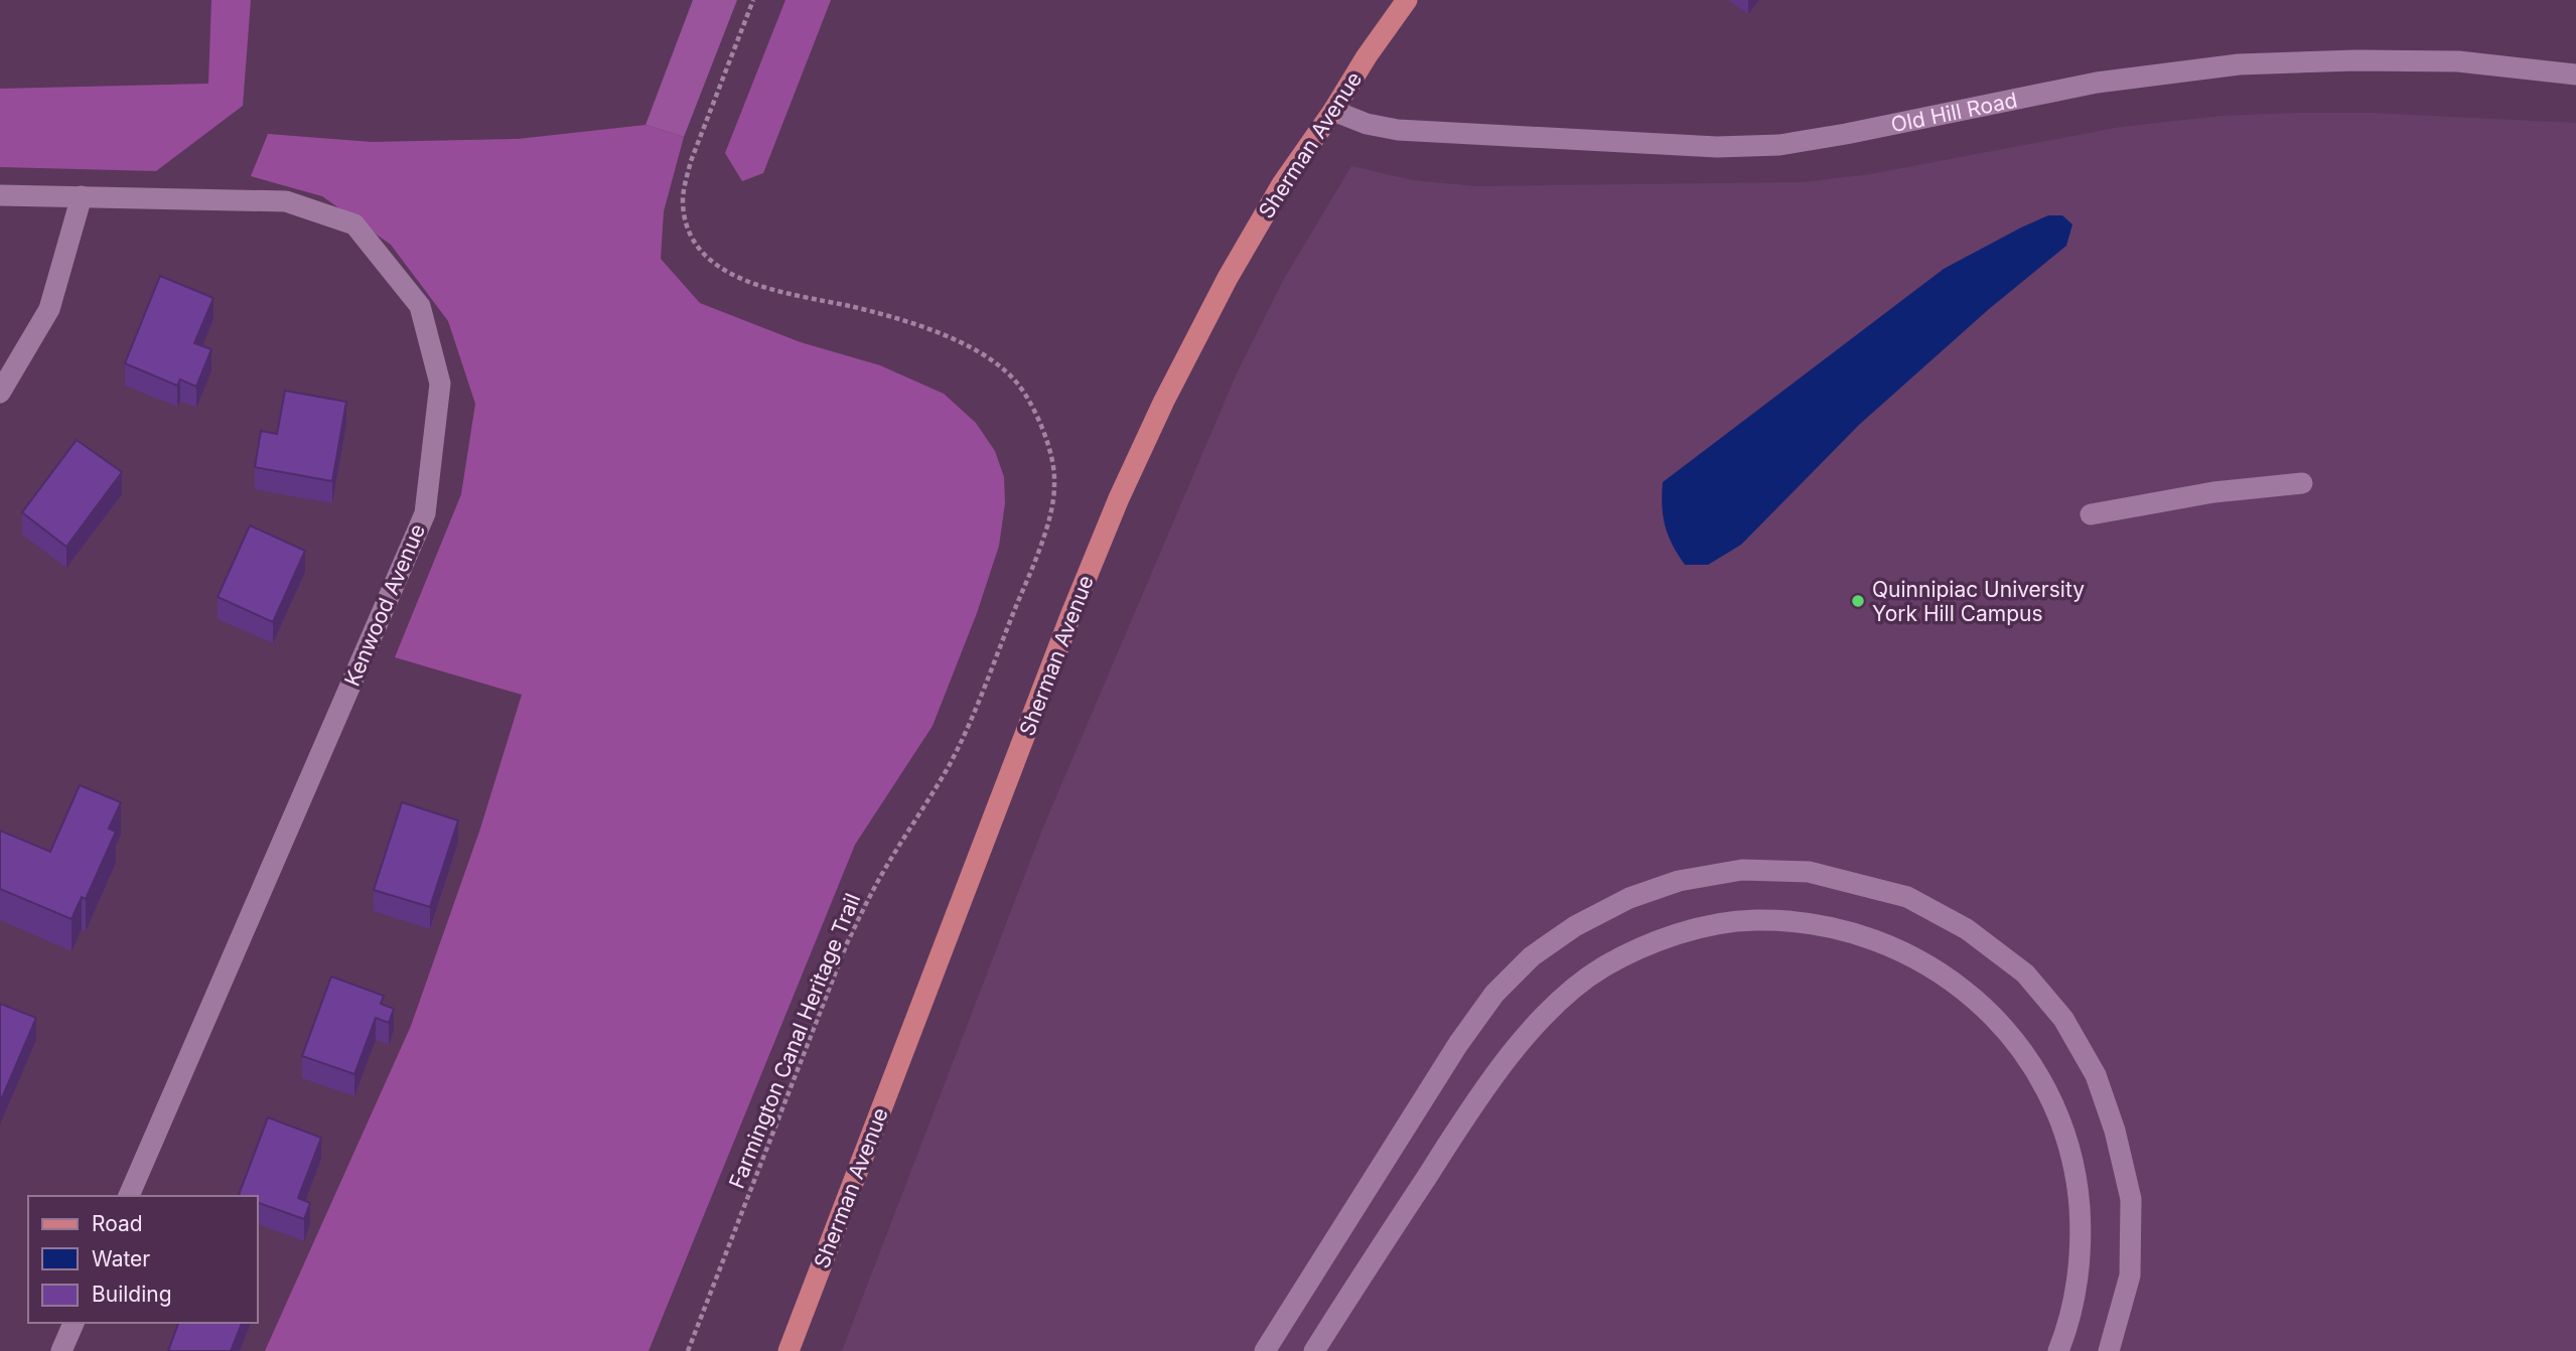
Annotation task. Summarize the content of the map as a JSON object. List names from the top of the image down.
{
  "streets": {
    "main road": ["Sherman Avenue"],
    "street": ["Old Hill Road", "Kenwood Avenue"],
    "path": ["Farmington Canal Heritage Trail"]
  },
  "crossings": [
    ["Old Hill Road", "Sherman Avenue"]
  ],
  "places": ["Quinnipiac University York Hill Campus"],
  "legend": ["Road", "Water", "Building"]
}
